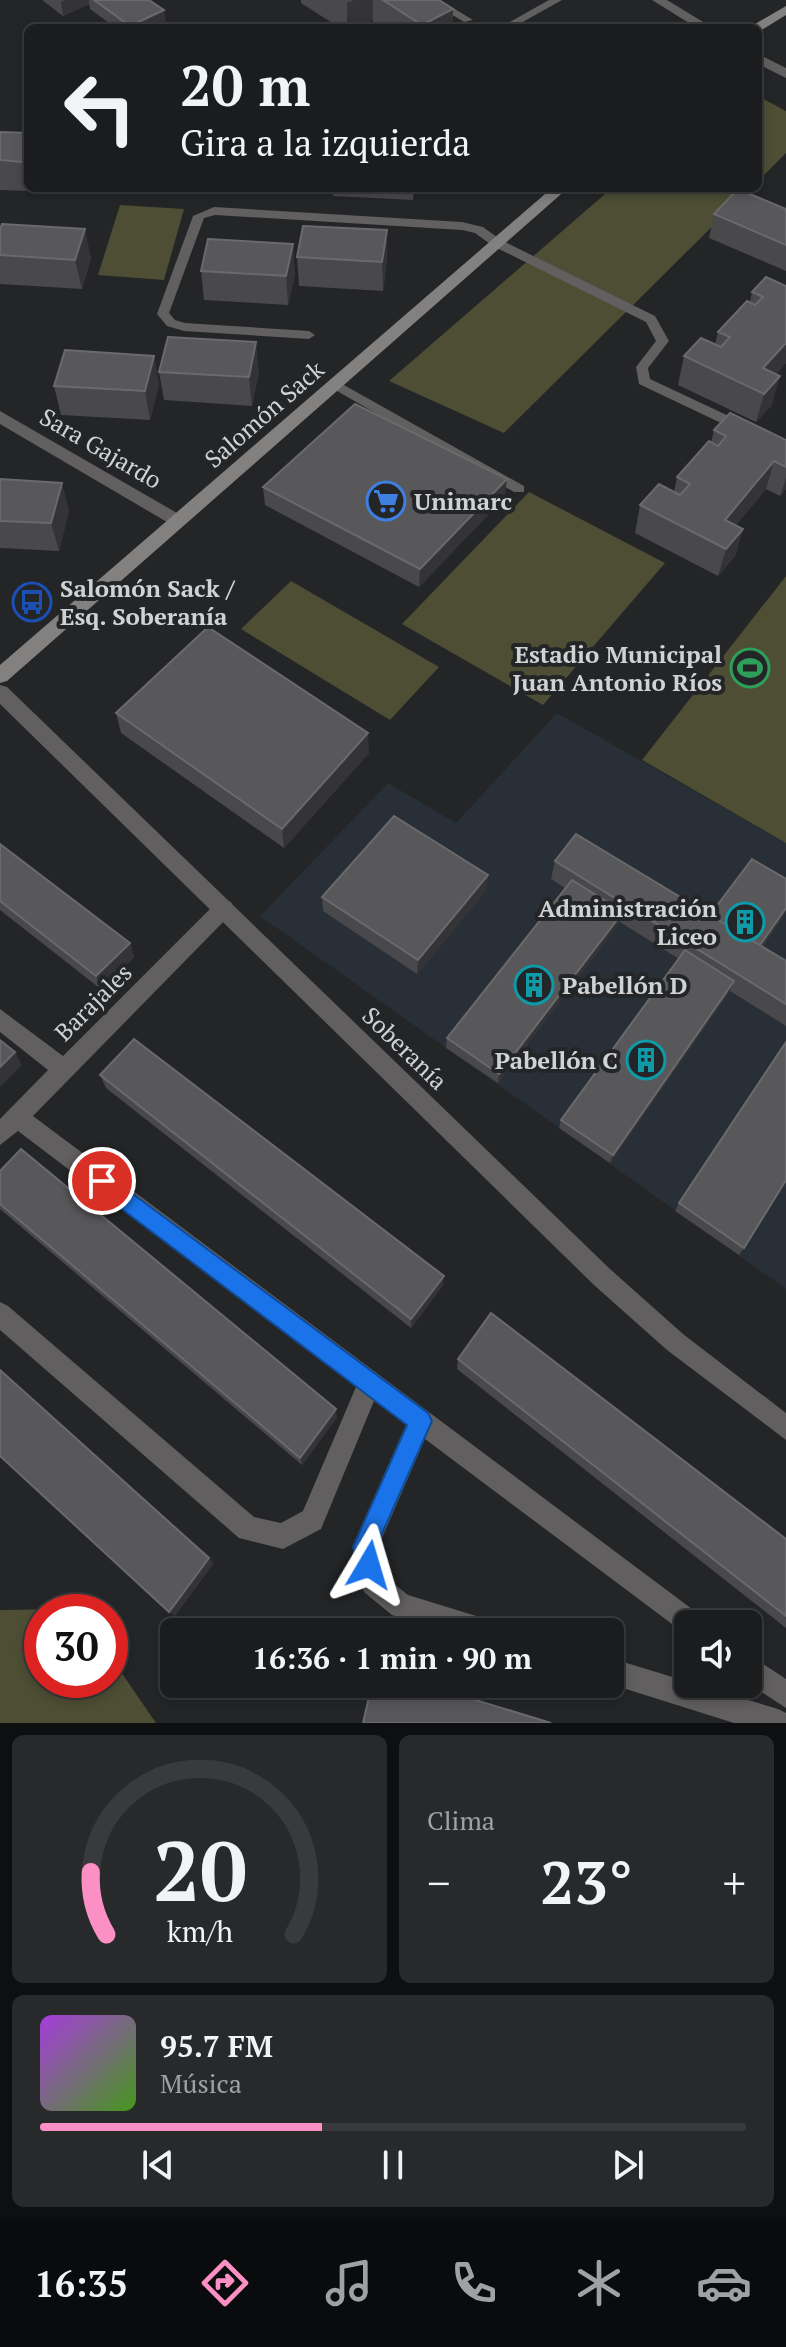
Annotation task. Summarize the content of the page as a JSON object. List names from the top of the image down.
{
  "streets": {
    "main road": ["Salomón Sack"],
    "street": ["Sara Gajardo", "Barajales", "Soberanía"]
  },
  "crossings": [
    ["Salomón Sack", "Sara Gajardo"],
    ["Barajales", "Soberanía"]
  ],
  "places": {
    "supermarket": ["Unimarc"],
    "bus stop": ["Salomón Sack / Esq. Soberanía"],
    "sports": ["Estadio Municipal Juan Antonio Ríos"],
    "building": ["Administración Liceo", "Pabellón D", "Pabellón C"]
  },
  "page": {
    "turn": ["20 m", "Gira a la izquierda"],
    "limit": "30",
    "trip": "16:36 · 1 min · 90 m",
    "tile": "Clima",
    "heat": ["−", "23°", "+"],
    "song": ["95.7 FM", "Música"],
    "tabs": "16:35",
    "gauge": ["20", "km/h"]
  }
}
